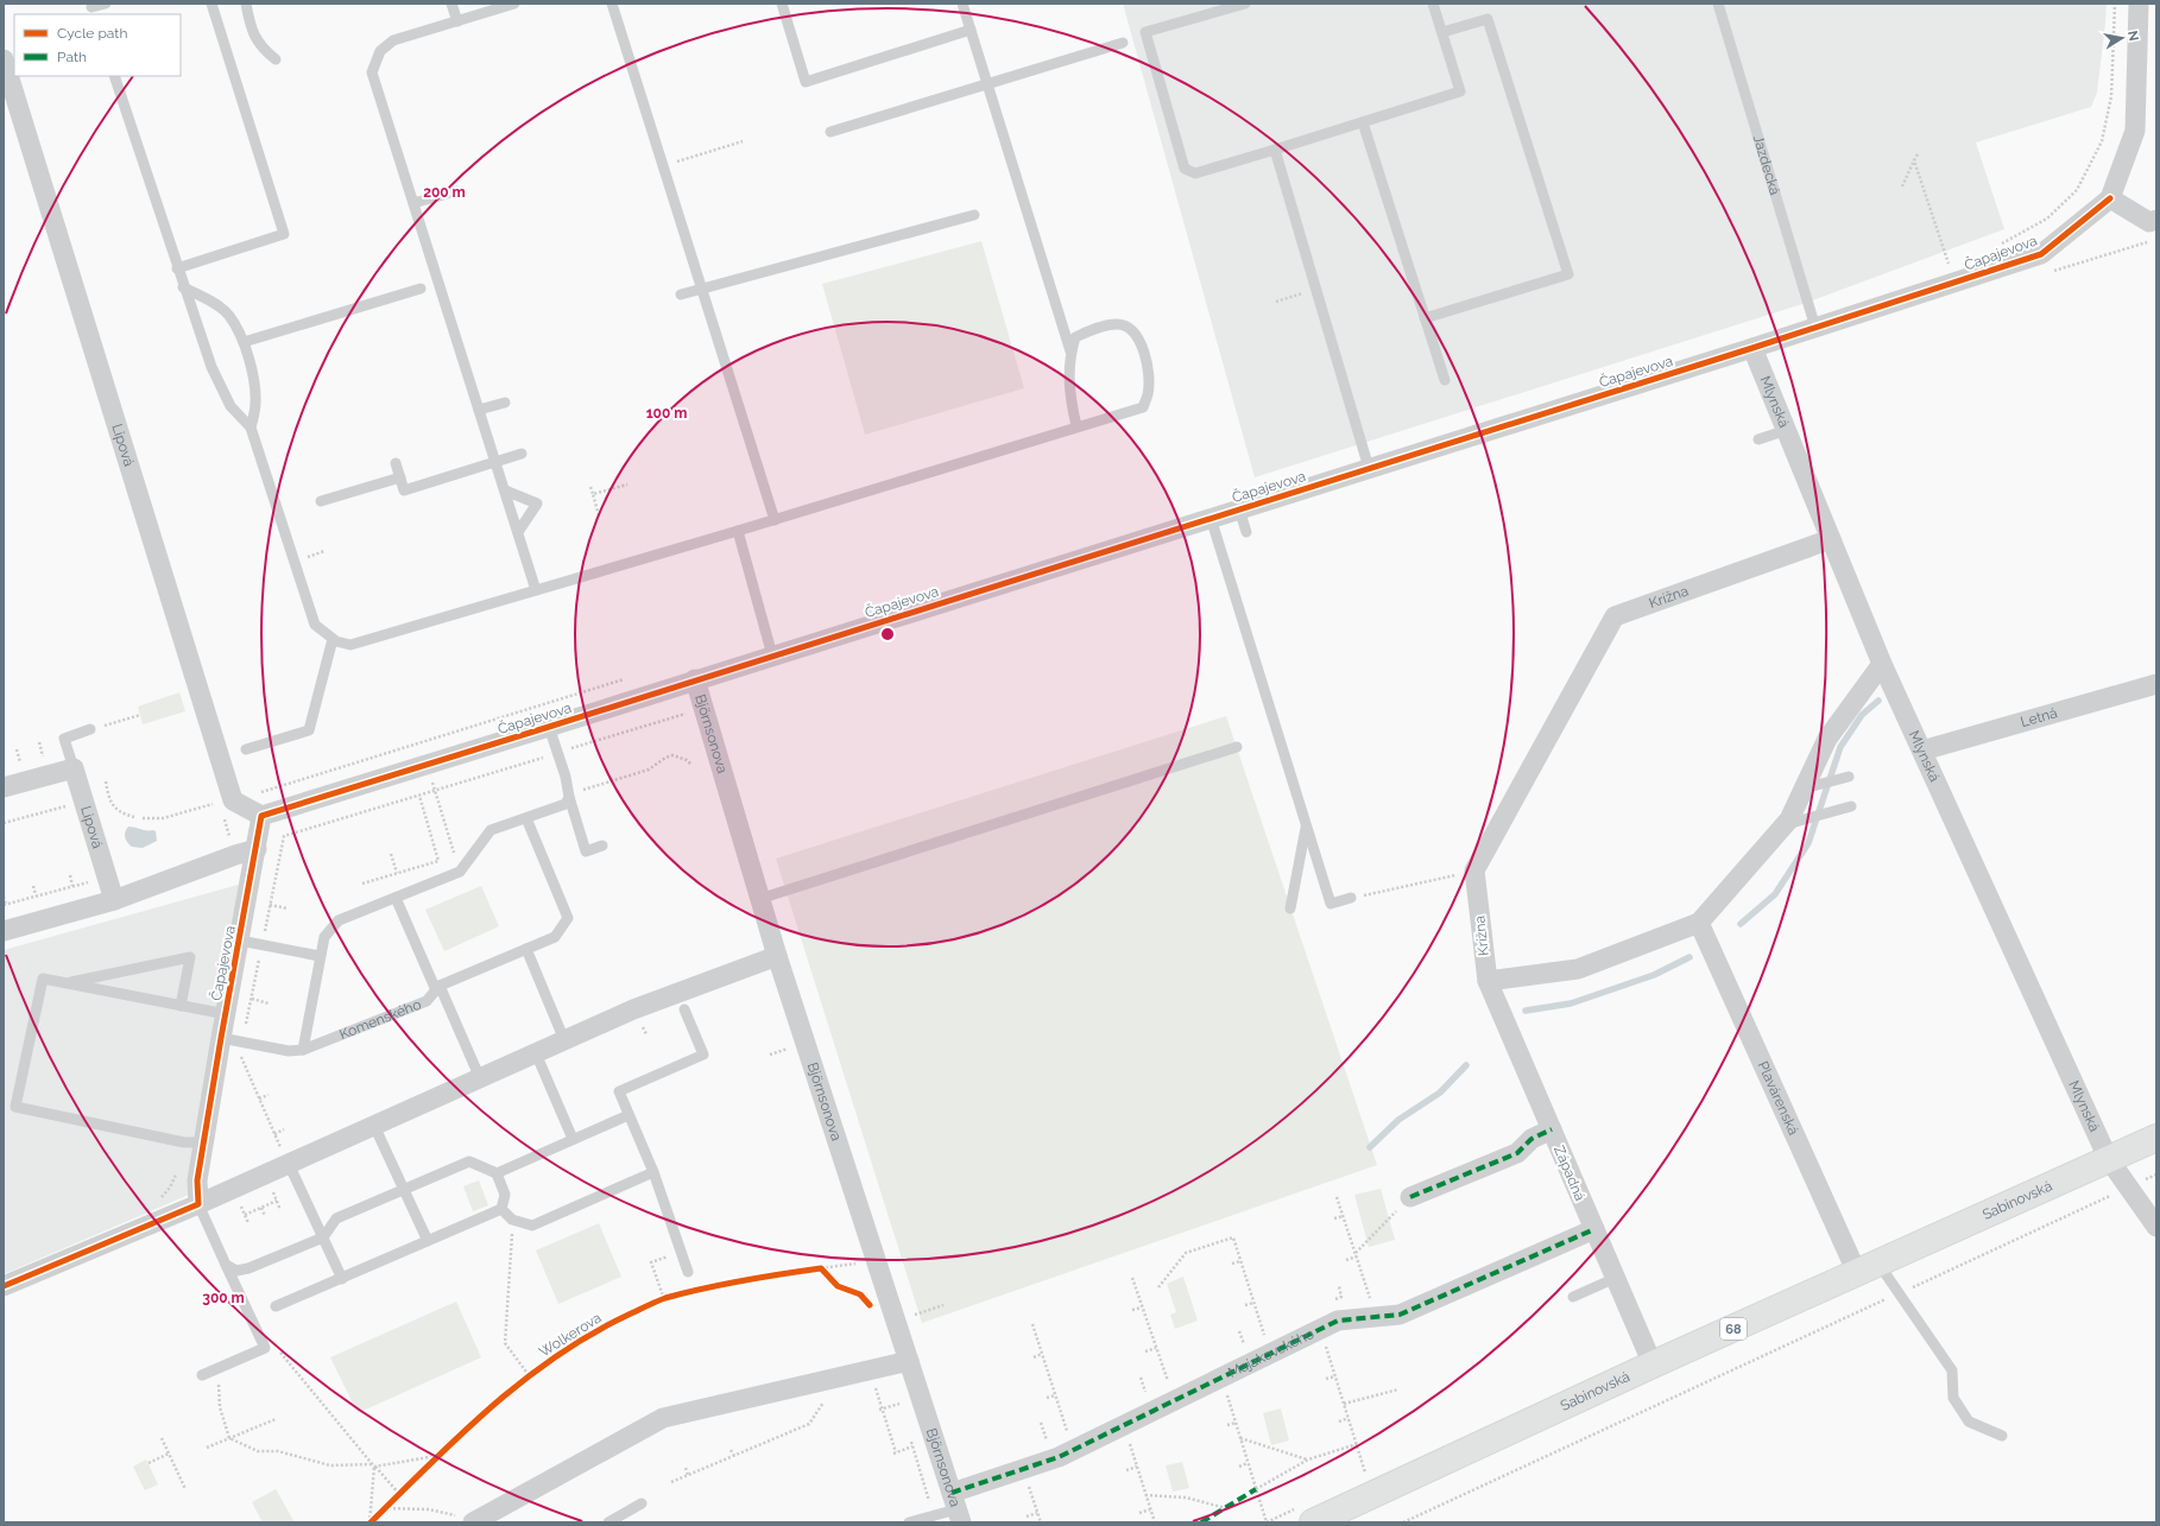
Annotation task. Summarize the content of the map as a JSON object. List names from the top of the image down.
{
  "streets": {
    "main road": ["Sabinovská", "68"],
    "street": [
      "Čapajevova",
      "Mlynská",
      "Lipová",
      "Krížna",
      "Letná",
      "Björnsonova",
      "Plavárenská",
      "Západná",
      "Majakovského"
    ],
    "lane": ["Jazdecká", "Komenského"],
    "cycle path": ["Wolkerova"]
  },
  "crossings": [
    ["Jazdecká", "Čapajevova"],
    ["Čapajevova", "Mlynská"],
    ["Čapajevova", "Björnsonova"],
    ["Čapajevova", "Komenského"],
    ["Mlynská", "Krížna"],
    ["Mlynská", "Letná"],
    ["Mlynská", "Sabinovská"],
    ["Krížna", "Západná"],
    ["Björnsonova", "Majakovského"],
    ["Plavárenská", "Sabinovská"],
    ["Západná", "Sabinovská"],
    ["Západná", "Majakovského"]
  ],
  "legend": ["Cycle path", "Path"],
  "north": "right",
  "rings": ["200 m", "100 m", "300 m"]
}
